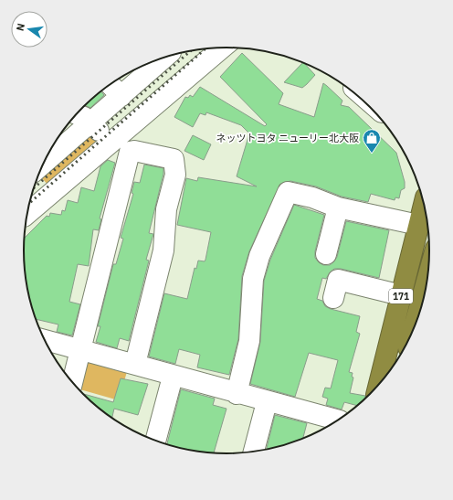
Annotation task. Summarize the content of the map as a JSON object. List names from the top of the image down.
{
  "streets": {
    "highway": ["171"]
  },
  "places": {
    "shop": ["ネッツトヨタ ニューリー北大阪"]
  },
  "north": "left"
}
